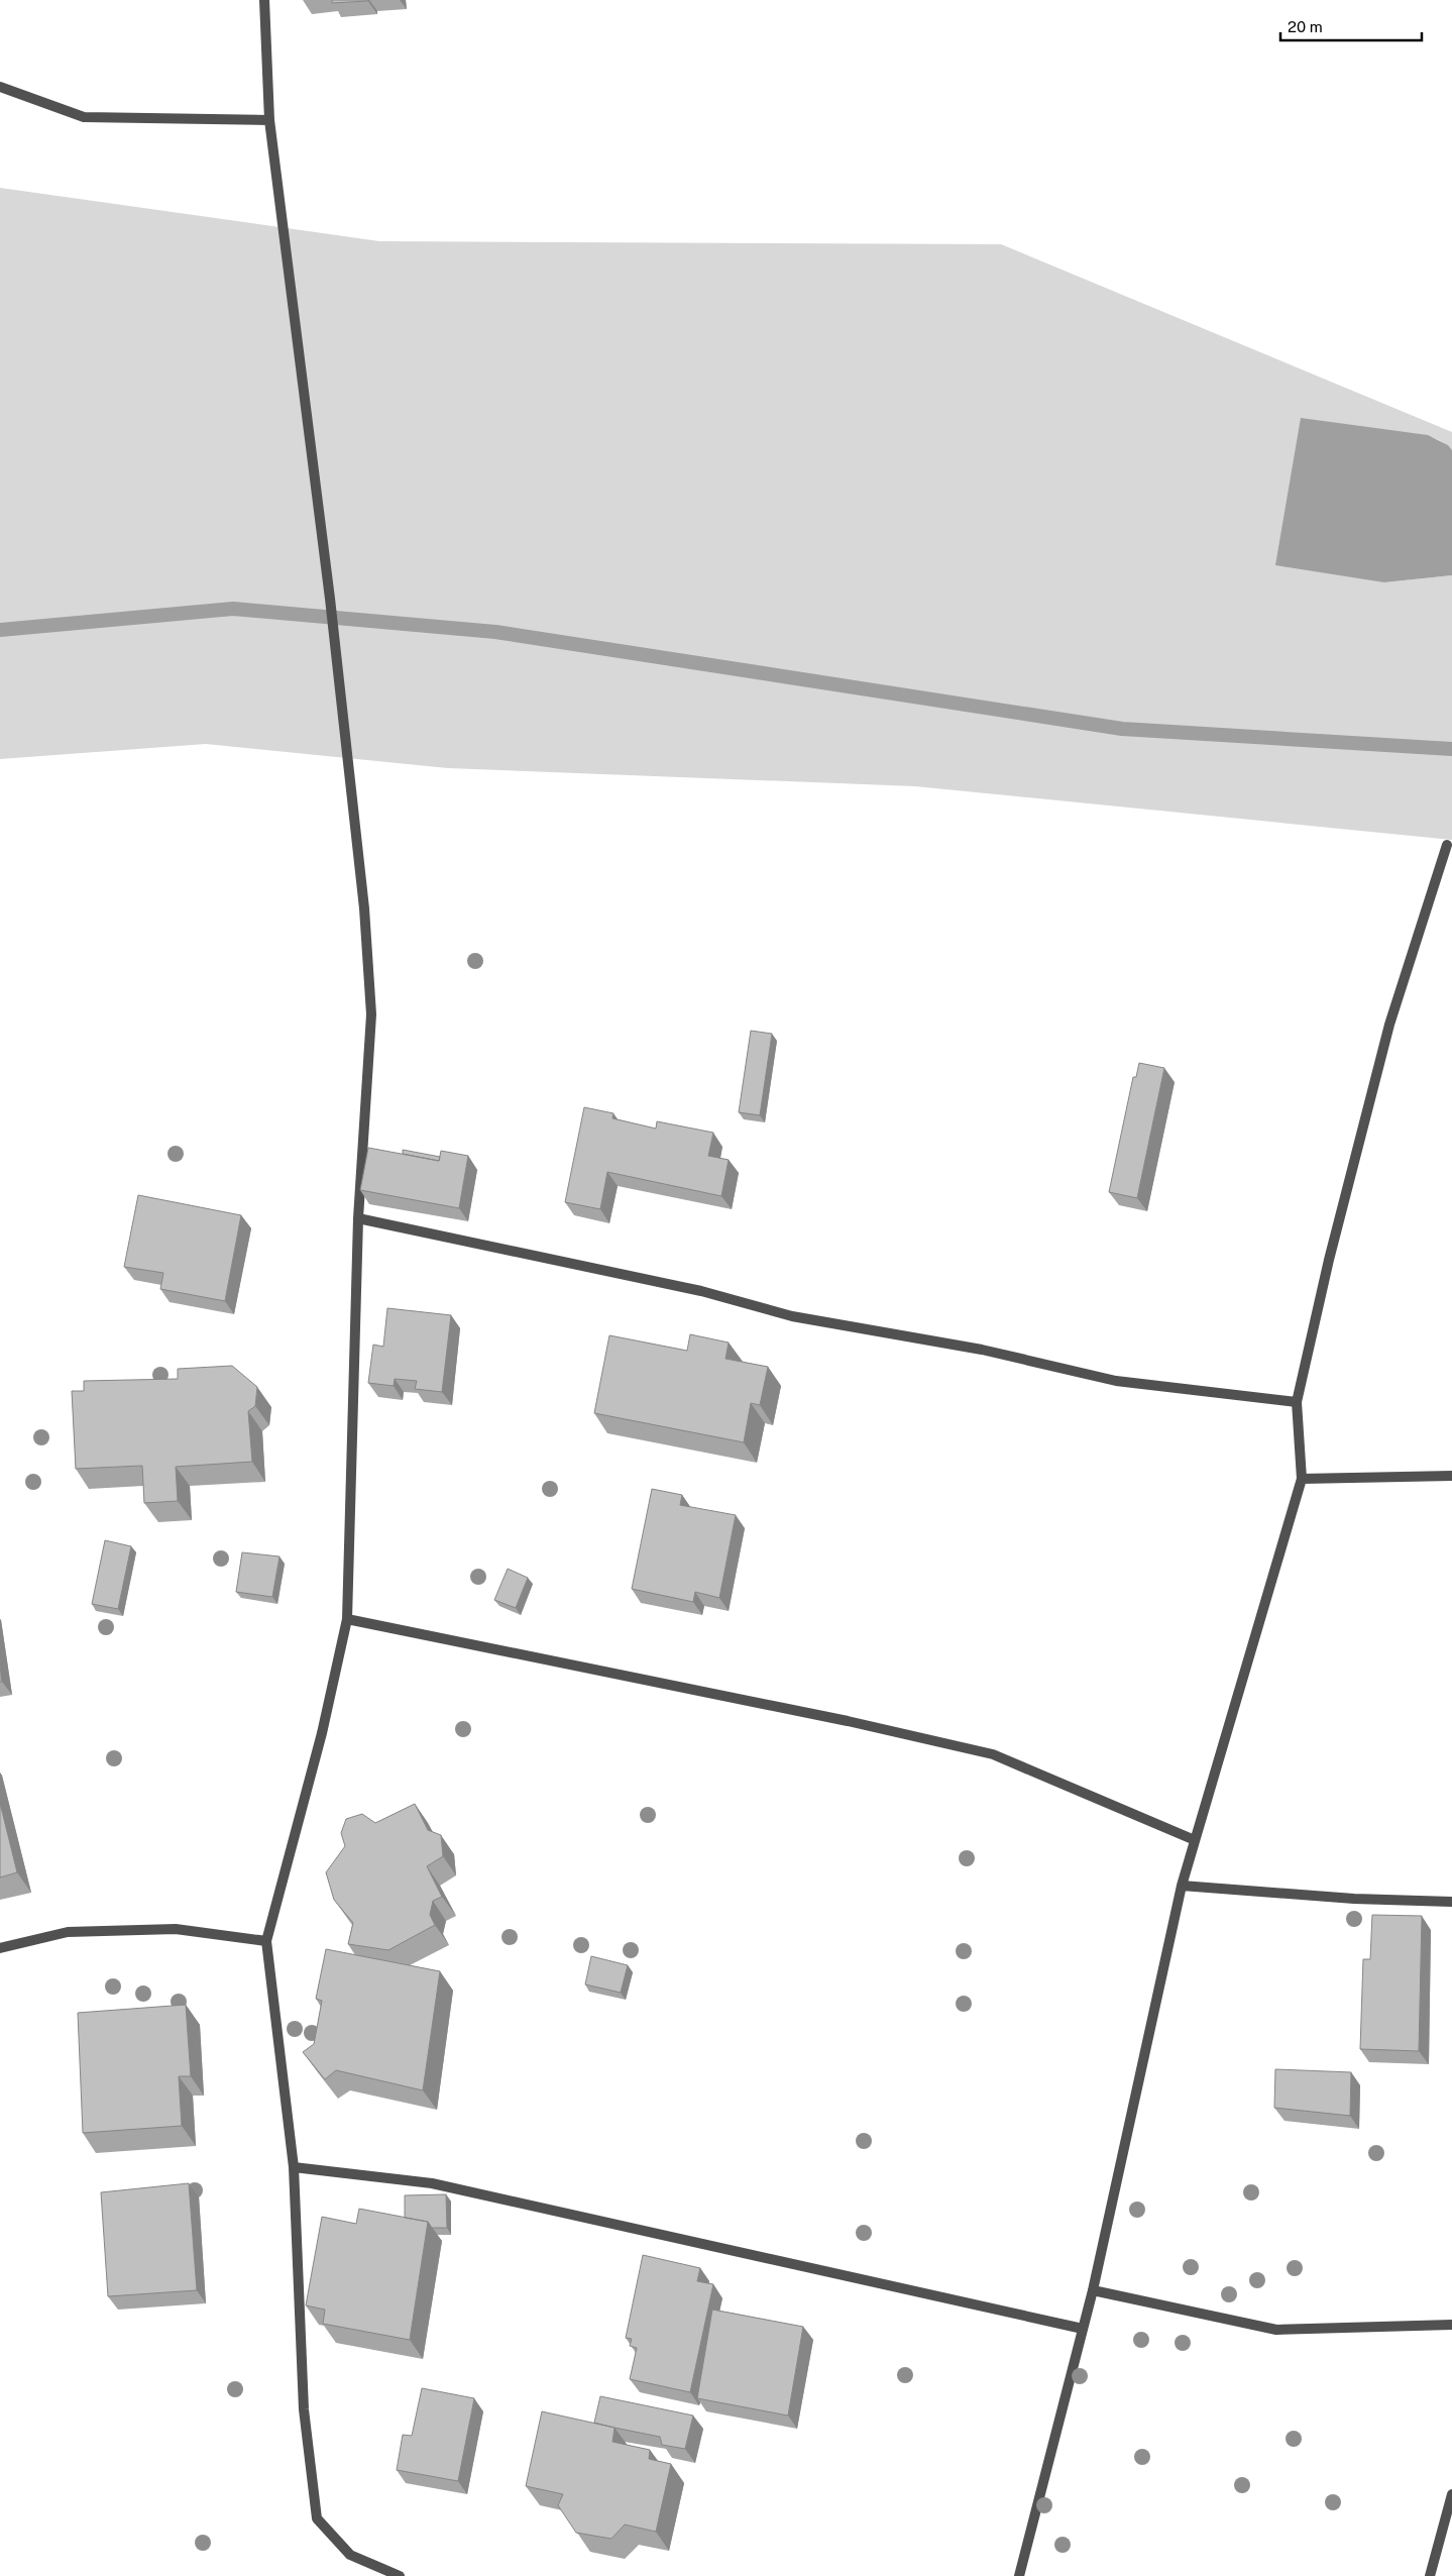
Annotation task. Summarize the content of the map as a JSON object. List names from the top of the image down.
{
  "scale_bar": "20 m"
}
